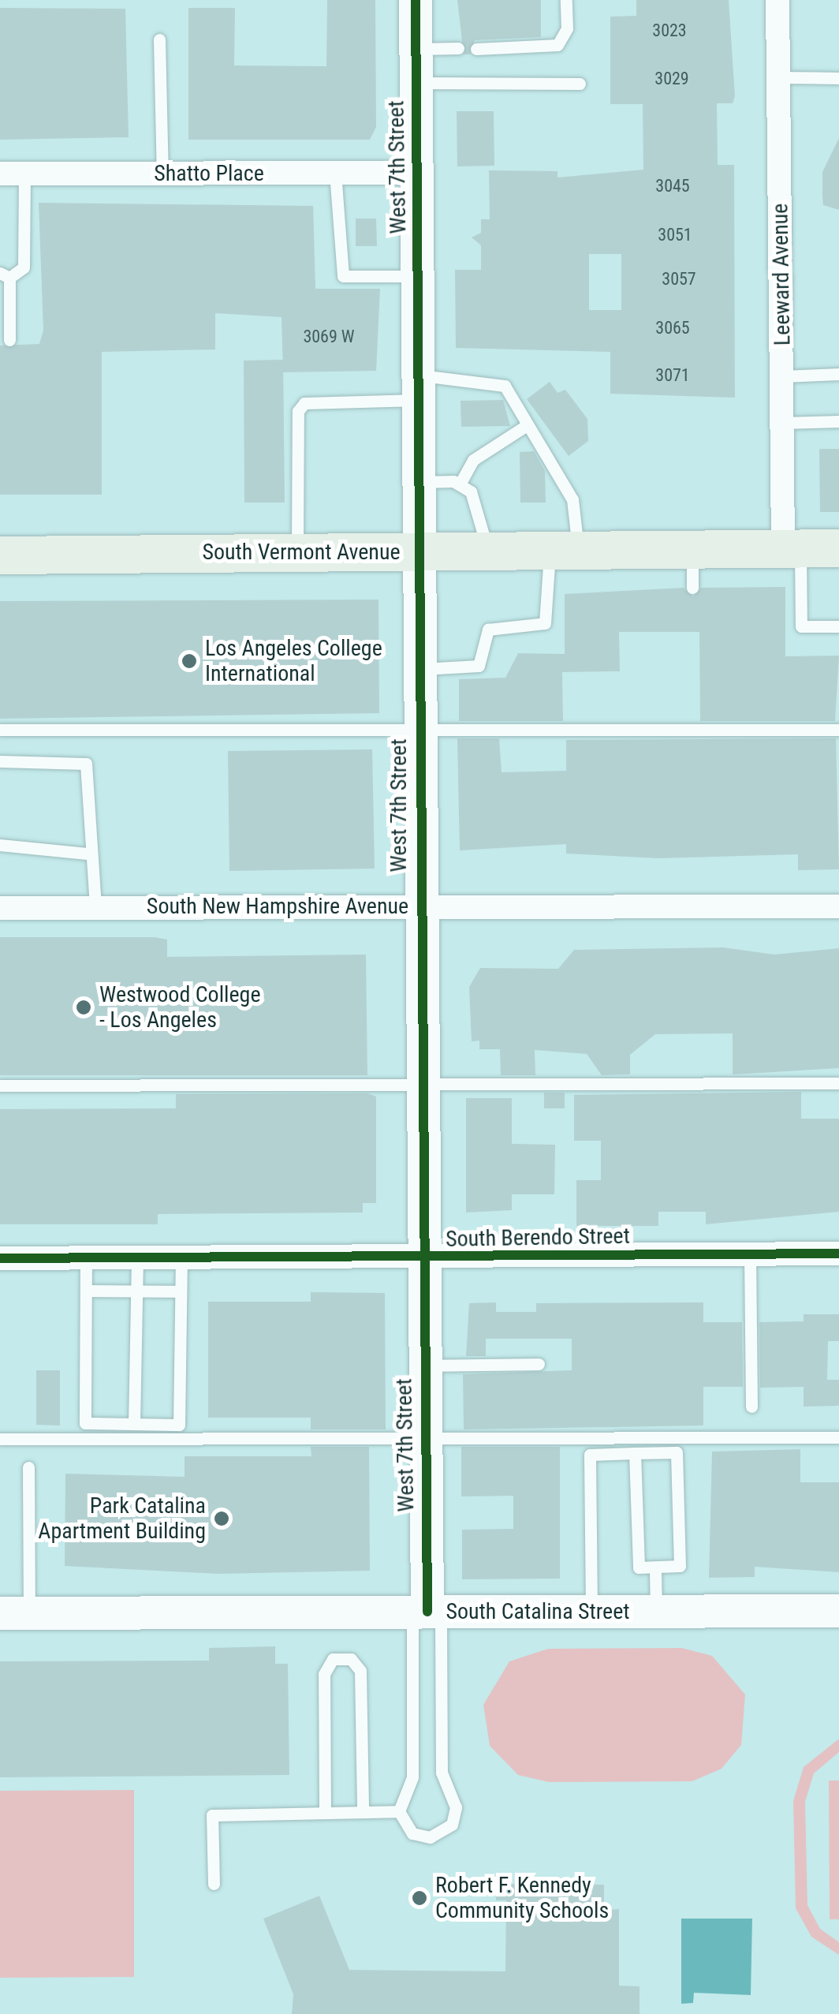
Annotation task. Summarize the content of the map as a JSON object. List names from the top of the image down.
{
  "streets": {
    "main road": ["South Vermont Avenue"],
    "street": [
      "West 7th Street",
      "Shatto Place",
      "Leeward Avenue",
      "South New Hampshire Avenue",
      "South Berendo Street",
      "South Catalina Street"
    ]
  },
  "crossings": [
    ["West 7th Street", "Shatto Place"],
    ["West 7th Street", "South Vermont Avenue"],
    ["West 7th Street", "South New Hampshire Avenue"],
    ["West 7th Street", "South Berendo Street"],
    ["West 7th Street", "South Catalina Street"],
    ["Leeward Avenue", "South Vermont Avenue"]
  ],
  "places": [
    "Los Angeles College International",
    "Westwood College - Los Angeles",
    "Park Catalina Apartment Building",
    "Robert F. Kennedy Community Schools"
  ],
  "house_numbers": [
    "3023",
    "3029",
    "3045",
    "3051",
    "3057",
    "3065",
    "3069 W",
    "3071"
  ]
}
